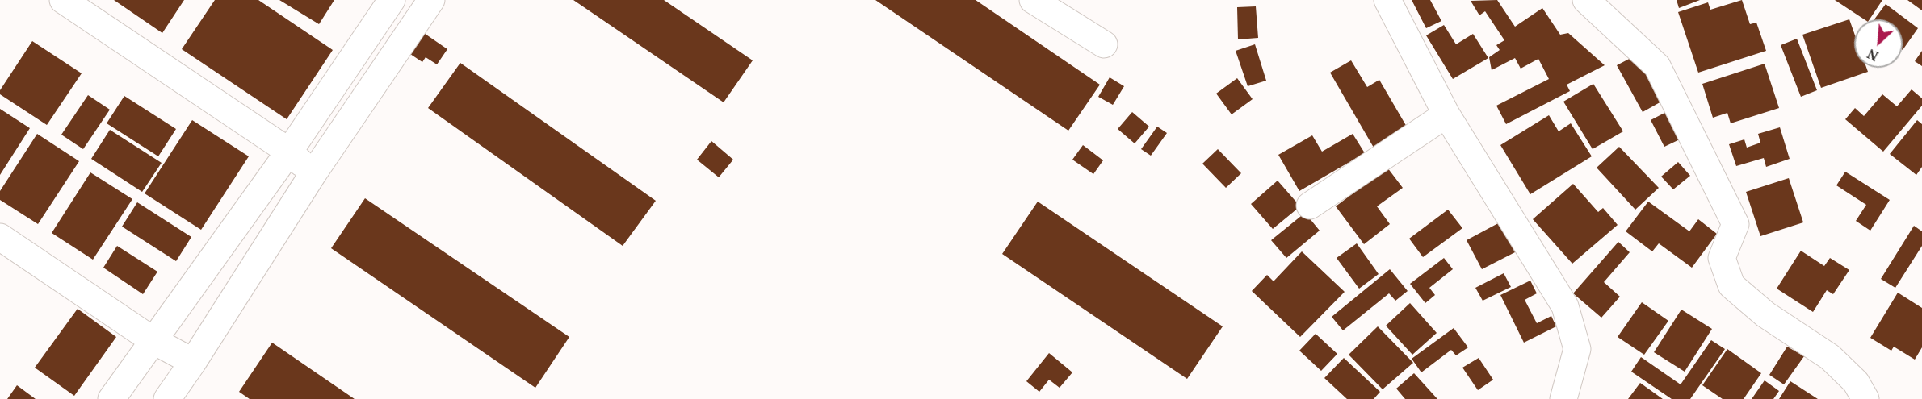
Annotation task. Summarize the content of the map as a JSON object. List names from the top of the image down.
{
  "north": "bottom left"
}
